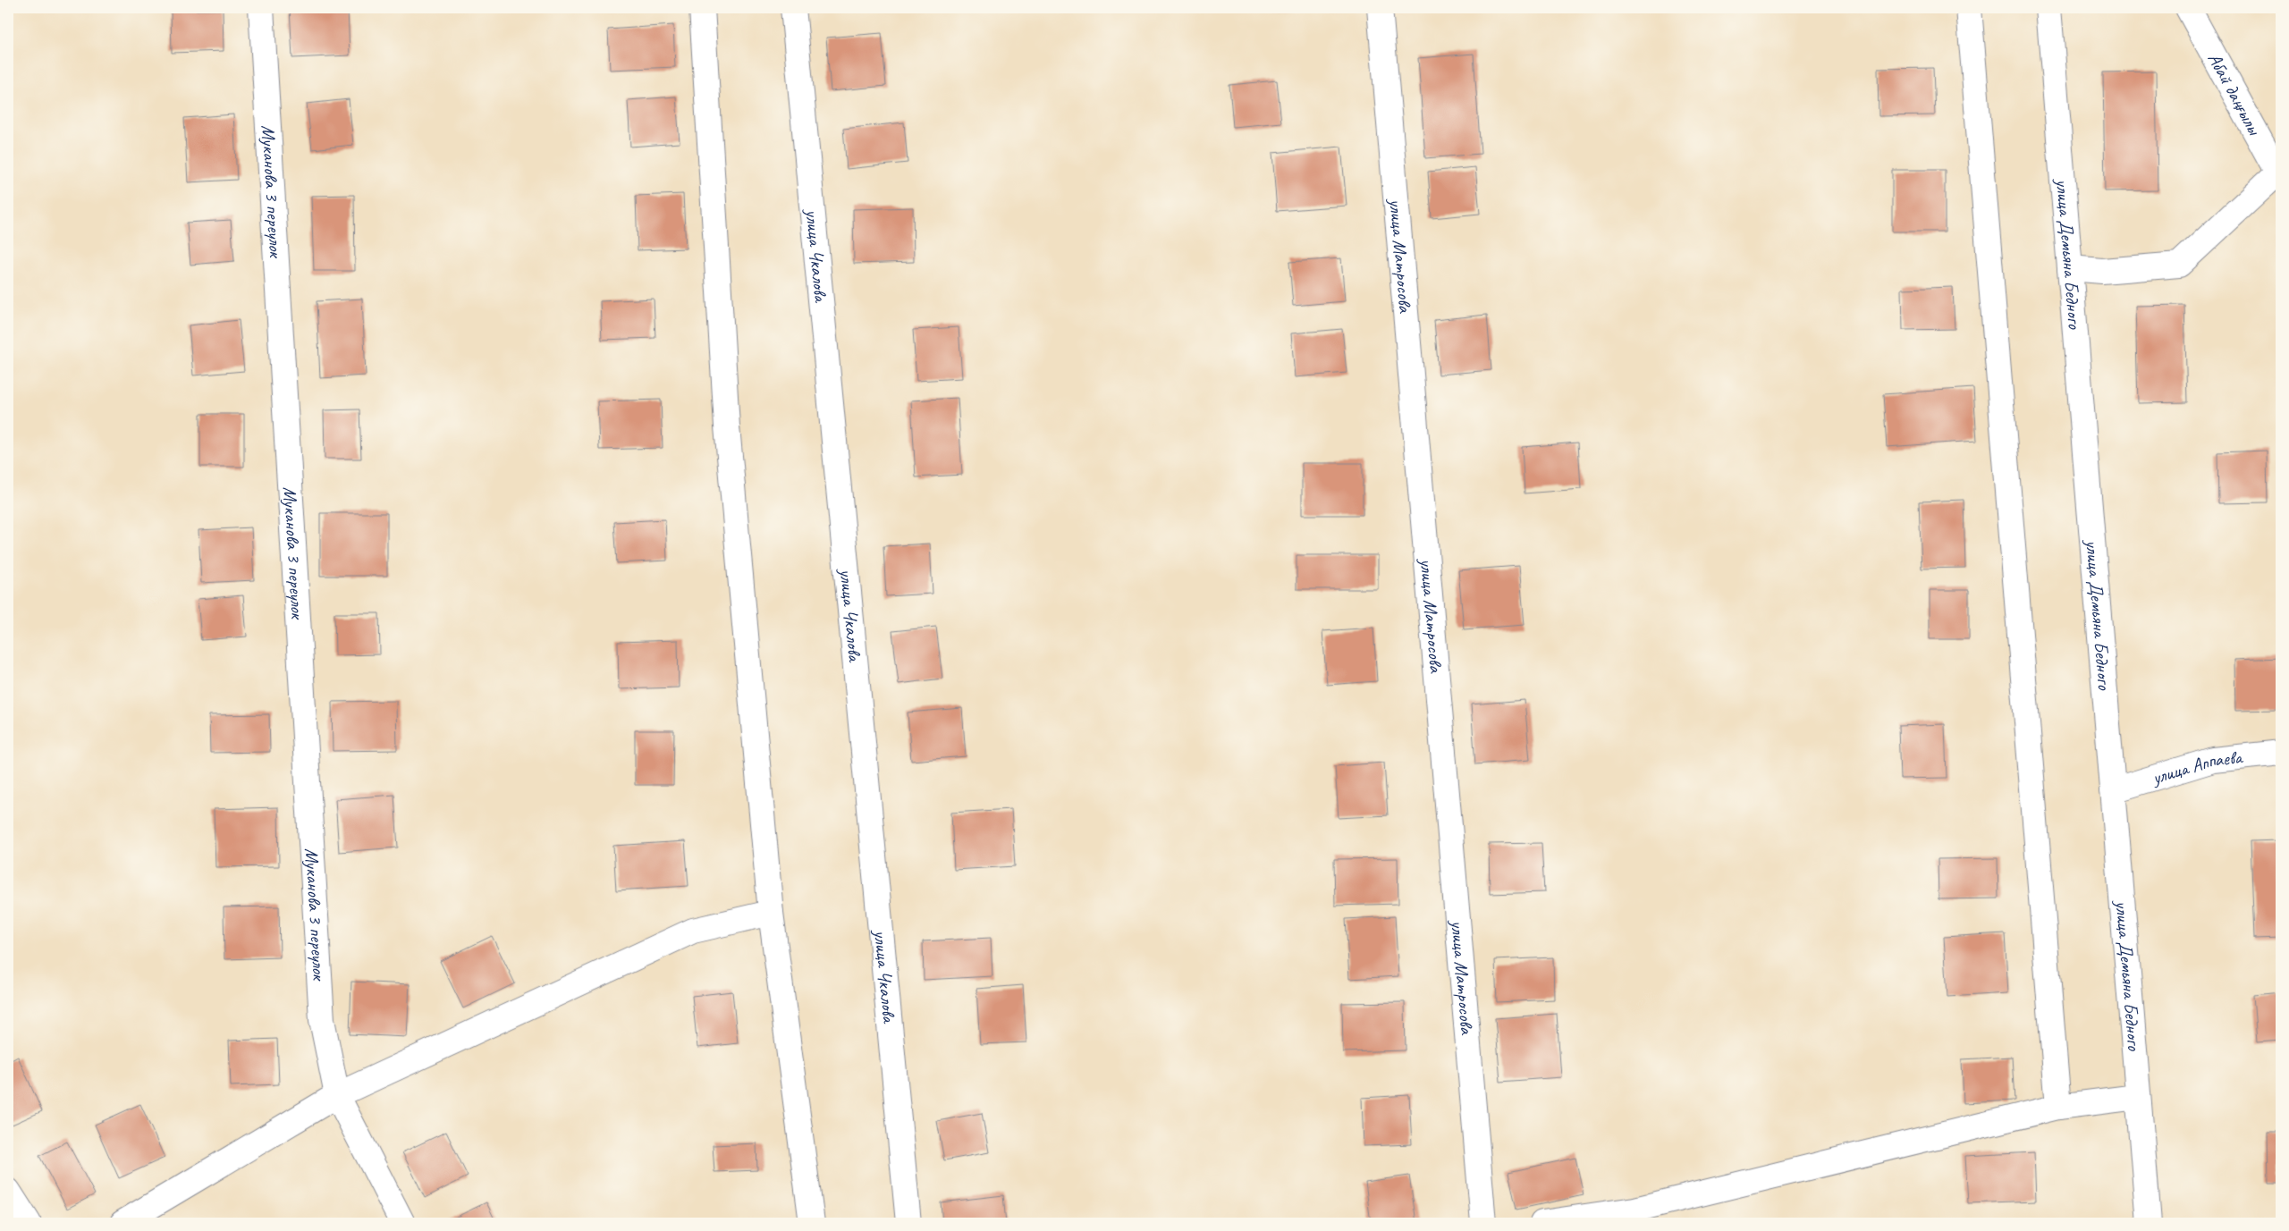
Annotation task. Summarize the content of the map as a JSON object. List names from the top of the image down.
{
  "streets": {
    "street": [
      "Абай даңғылы",
      "Муканова 3 переулок",
      "улица Чкалова",
      "улица Матросова",
      "улица Демьяна Бедного",
      "улица Аппаева"
    ]
  },
  "crossings": [
    ["улица Демьяна Бедного", "улица Аппаева"]
  ]
}
